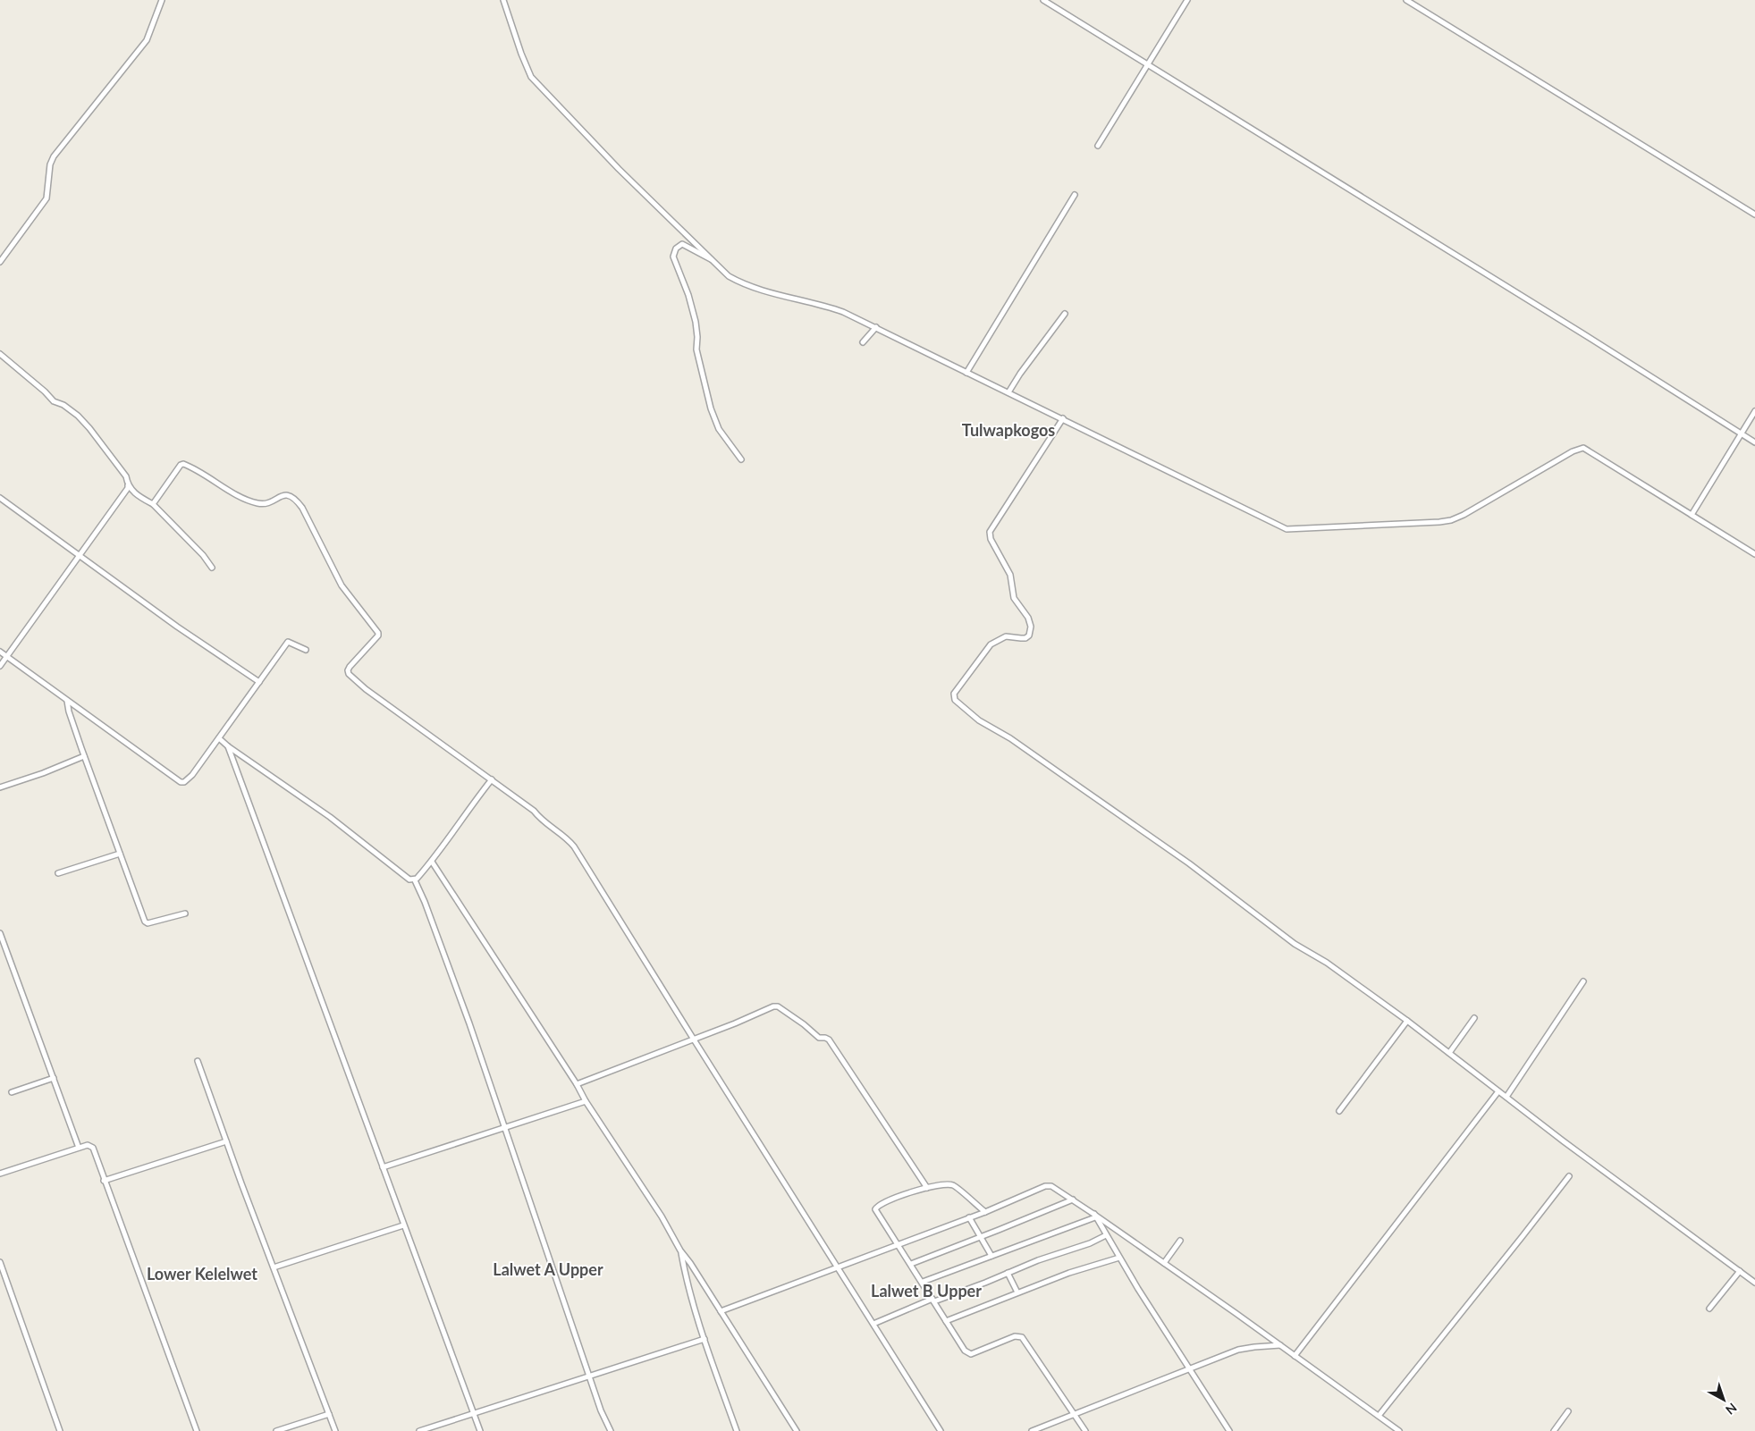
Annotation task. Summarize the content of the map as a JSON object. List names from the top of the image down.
{
  "districts": [
    "Tulwapkogos",
    "Lalwet A Upper",
    "Lower Kelelwet",
    "Lalwet B Upper"
  ],
  "north": "bottom right"
}
